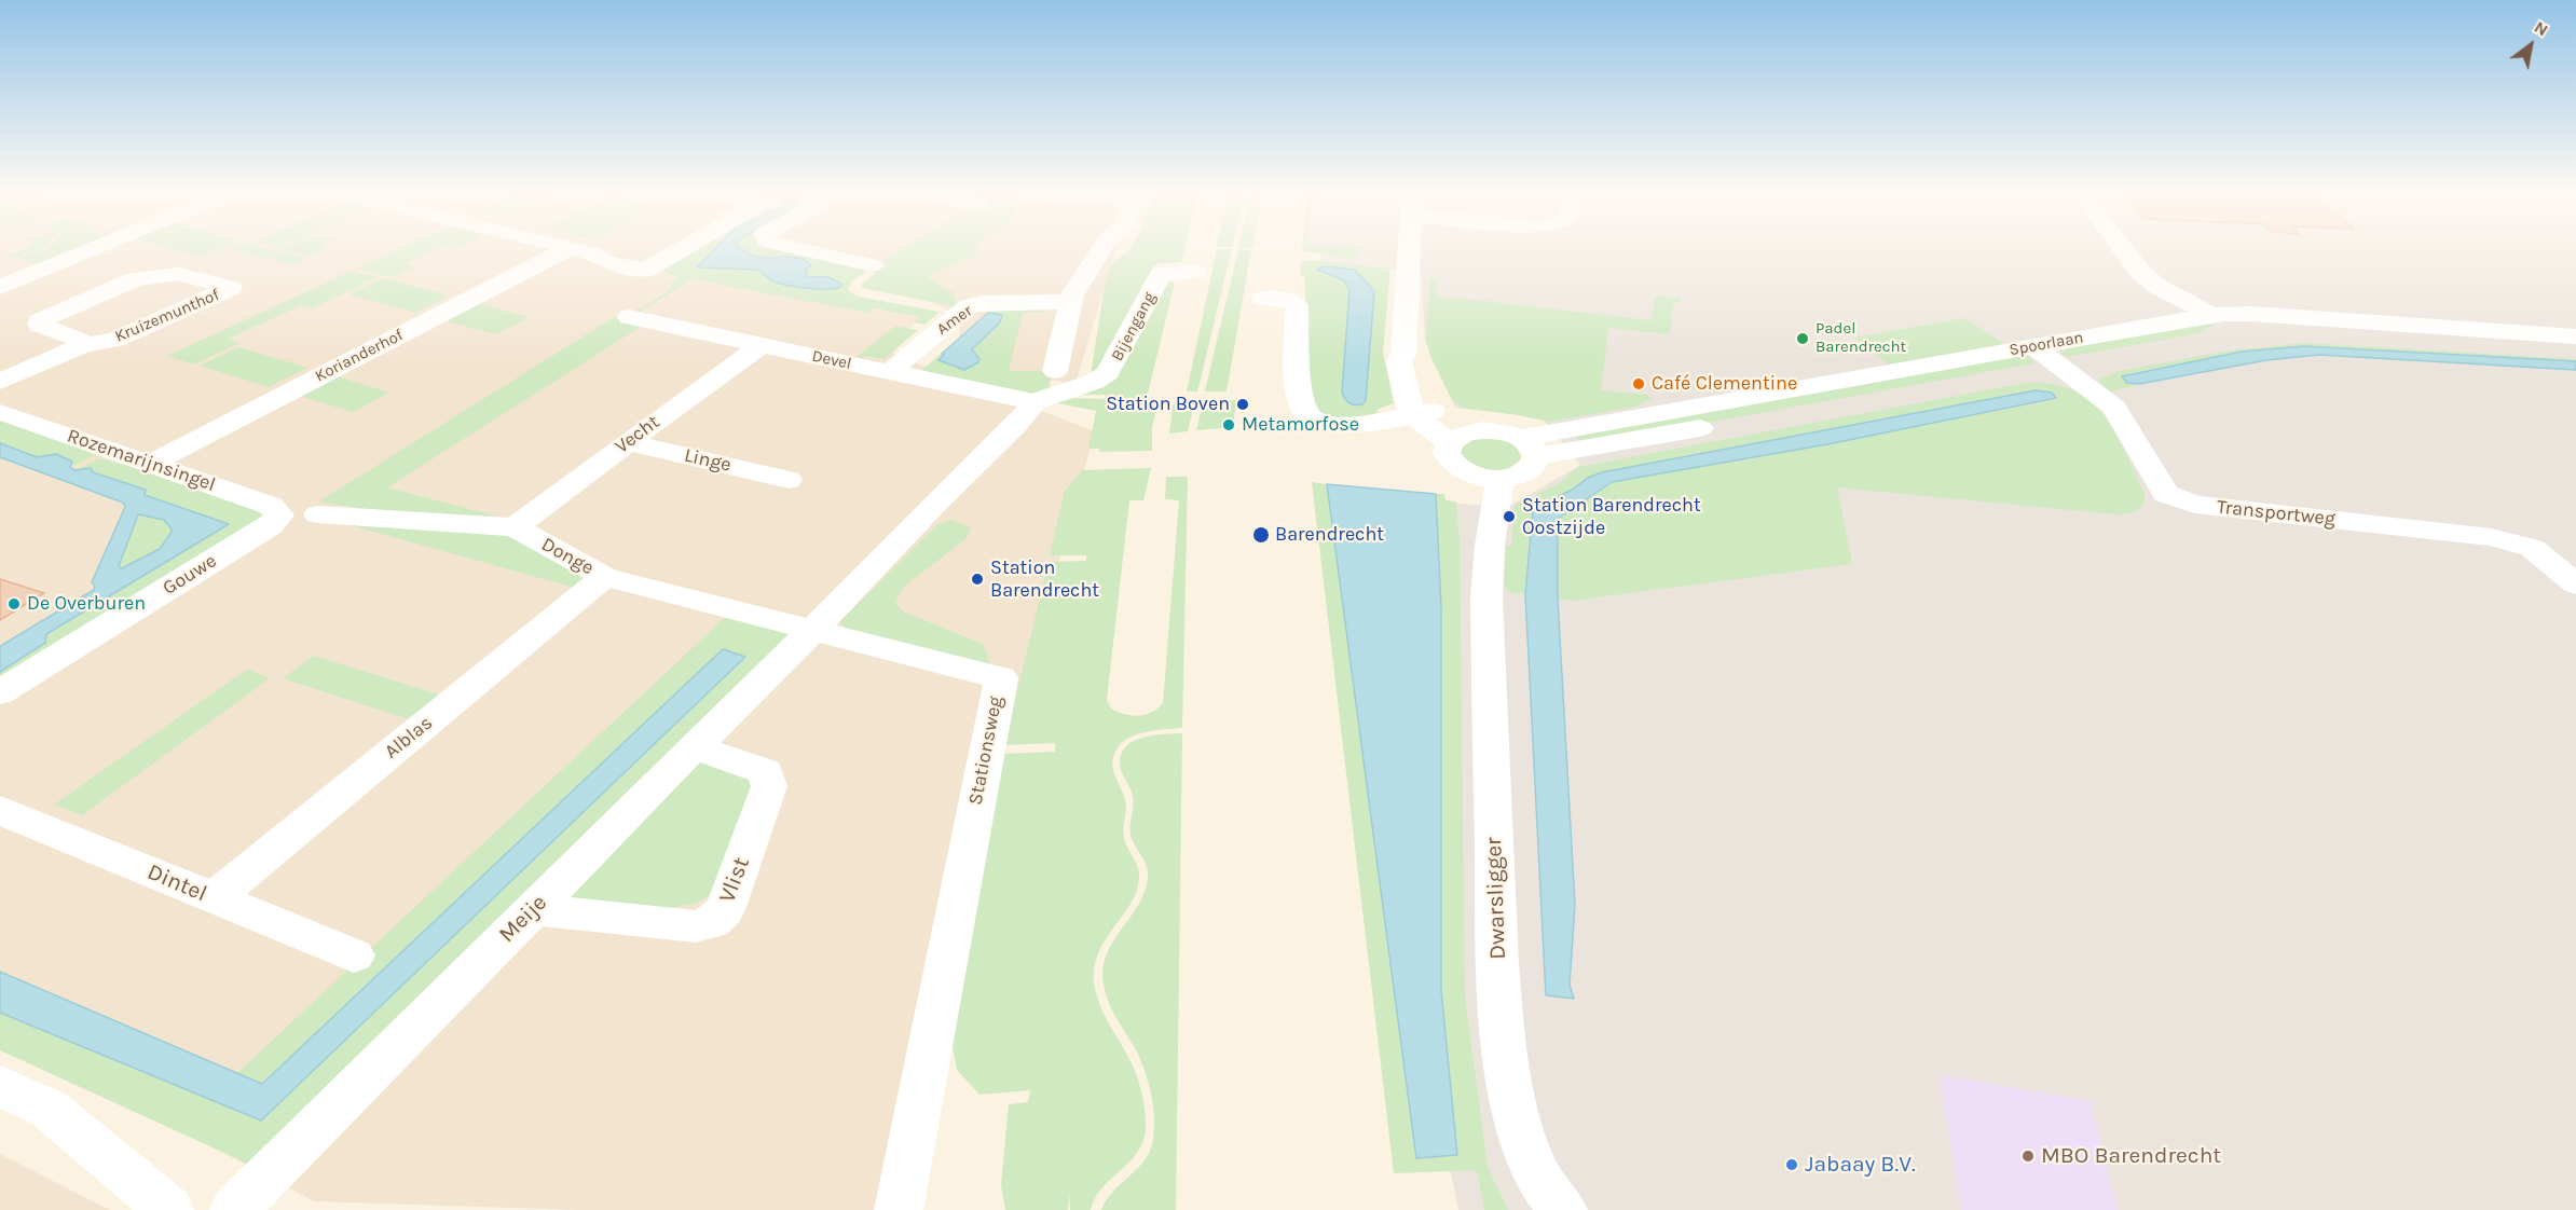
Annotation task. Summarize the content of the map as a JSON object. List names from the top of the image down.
{
  "streets": {
    "street": [
      "Kruizemunthof",
      "Amer",
      "Bijengang",
      "Spoorlaan",
      "Korianderhof",
      "Devel",
      "Vecht",
      "Rozemarijnsingel",
      "Linge",
      "Transportweg",
      "Donge",
      "Gouwe",
      "Alblas",
      "Stationsweg",
      "Vlist",
      "Dintel",
      "Dwarsligger",
      "Meije"
    ]
  },
  "crossings": [
    ["Amer", "Devel"],
    ["Bijengang", "Devel"],
    ["Spoorlaan", "Transportweg"],
    ["Korianderhof", "Rozemarijnsingel"],
    ["Devel", "Vecht"],
    ["Vecht", "Linge"],
    ["Vecht", "Donge"],
    ["Rozemarijnsingel", "Gouwe"],
    ["Donge", "Alblas"],
    ["Donge", "Stationsweg"],
    ["Donge", "Meije"],
    ["Alblas", "Dintel"],
    ["Stationsweg", "Meije"],
    ["Vlist", "Meije"]
  ],
  "places": [
    "Padel Barendrecht",
    "Café Clementine",
    "Station Boven",
    "Metamorfose",
    "Station Barendrecht Oostzijde",
    "Barendrecht",
    "Station Barendrecht",
    "De Overburen",
    "MBO Barendrecht",
    "Jabaay B.V."
  ],
  "north": "top right"
}
